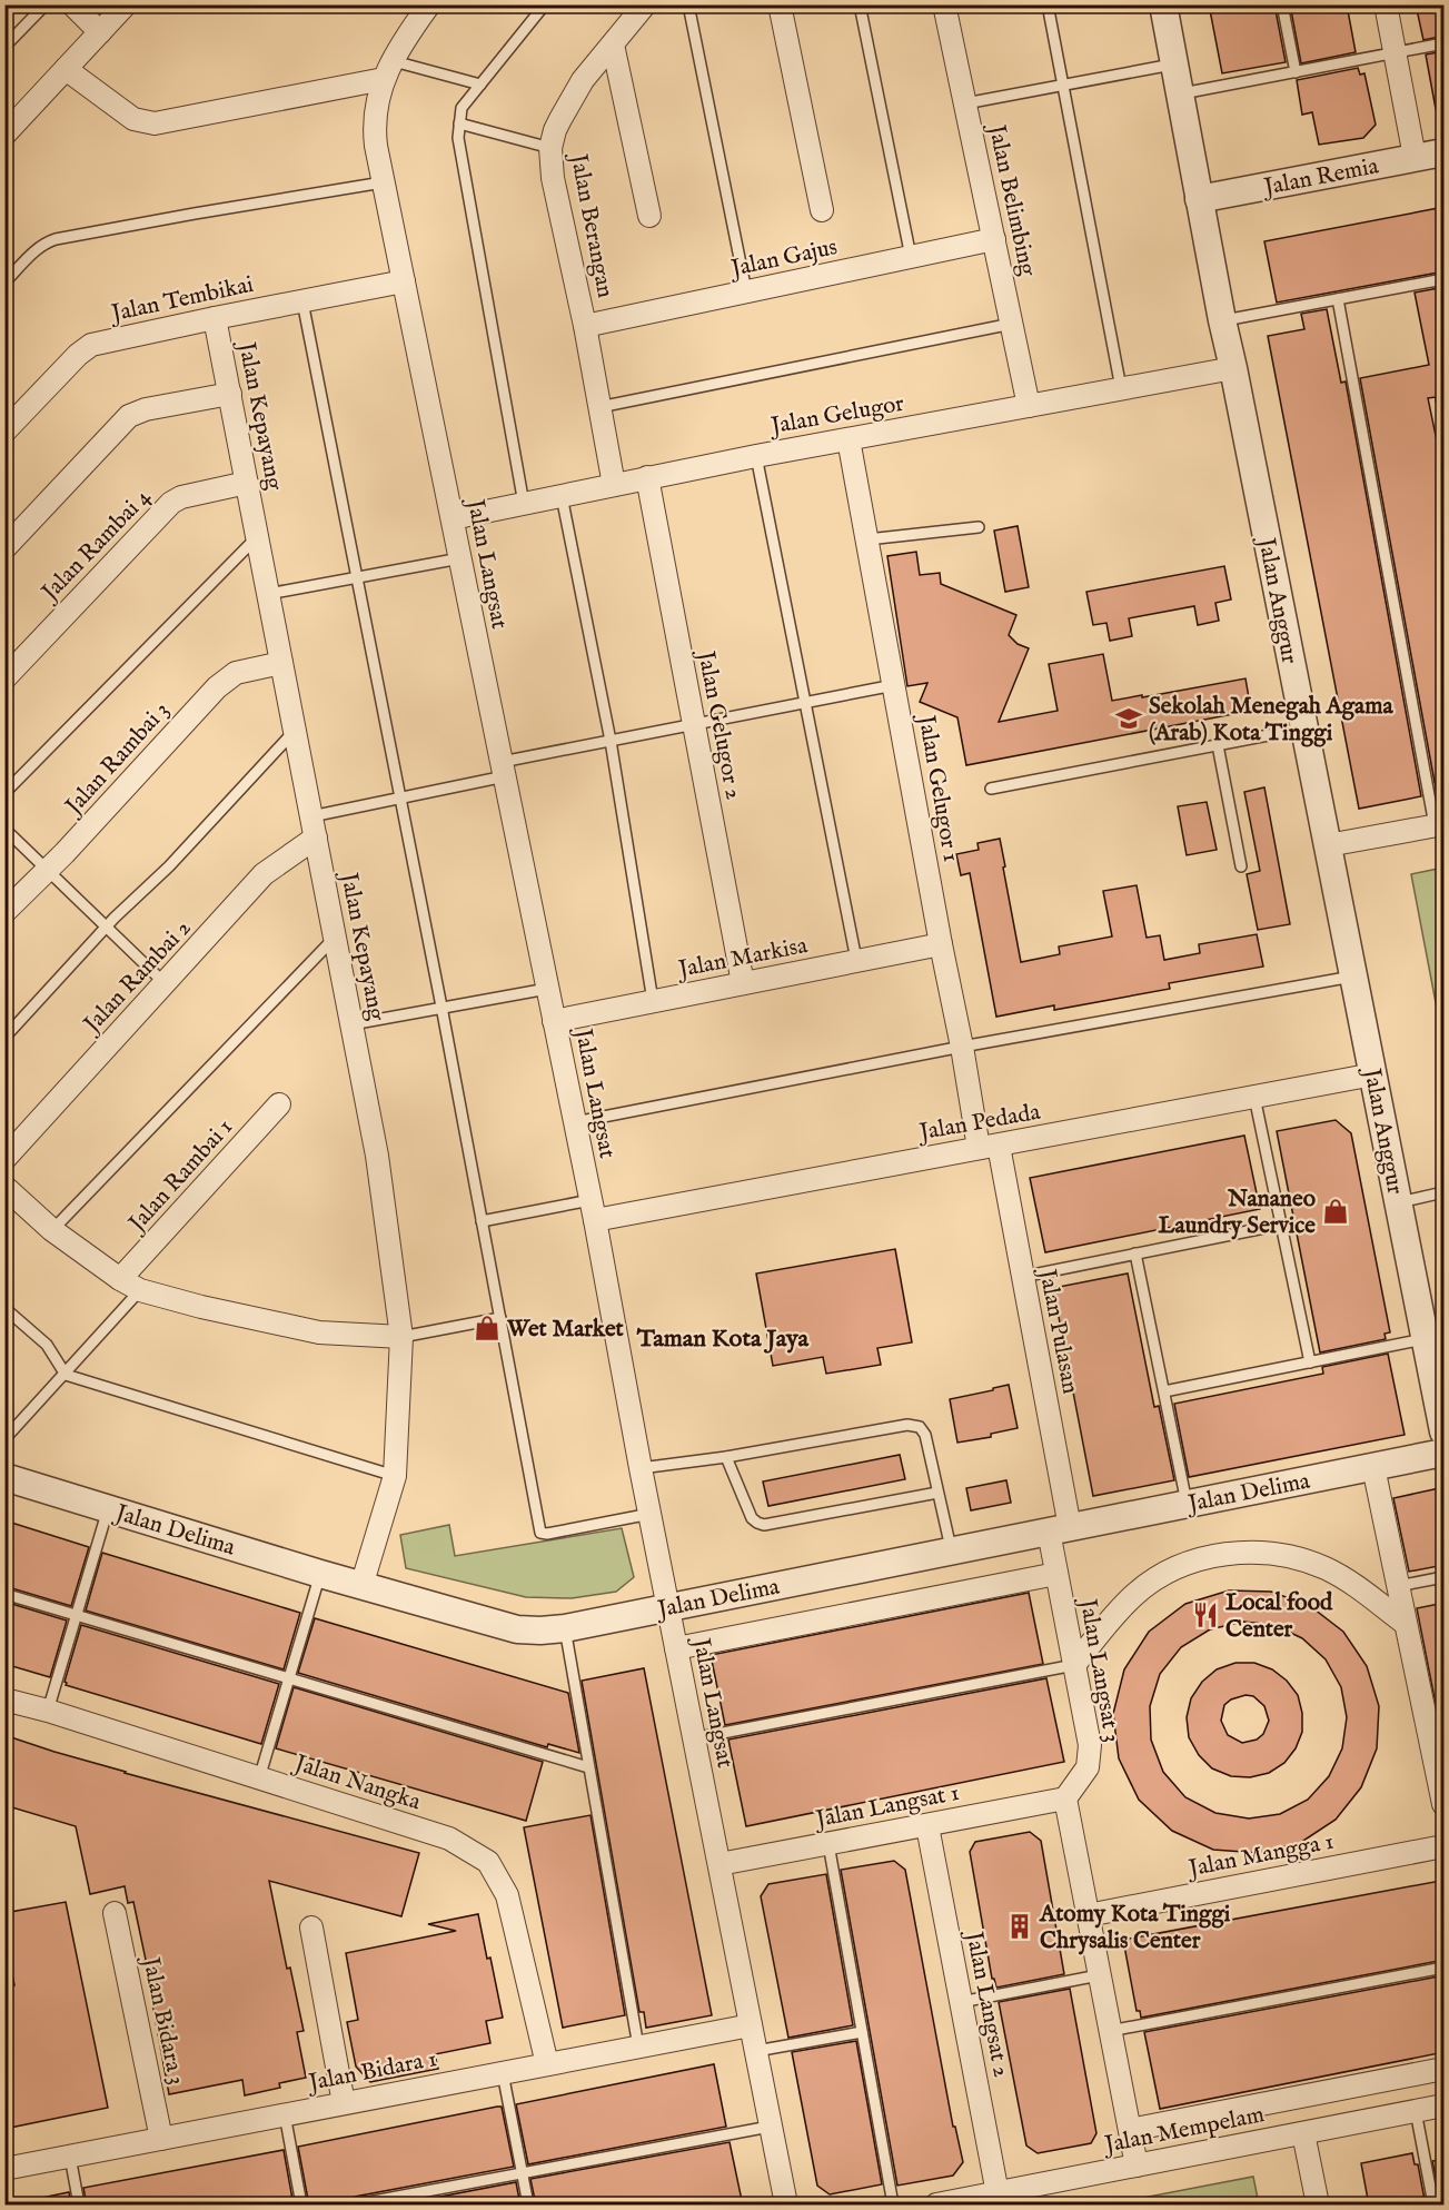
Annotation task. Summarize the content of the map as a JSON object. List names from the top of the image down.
{
  "streets": {
    "street": [
      "Jalan Remia",
      "Jalan Belimbing",
      "Jalan Berangan",
      "Jalan Gajus",
      "Jalan Tembikai",
      "Jalan Gelugor",
      "Jalan Kepayang",
      "Jalan Rambai 4",
      "Jalan Langsat",
      "Jalan Anggur",
      "Jalan Gelugor 2",
      "Jalan Rambai 3",
      "Jalan Gelugor 1",
      "Jalan Markisa",
      "Jalan Rambai 2",
      "Jalan Pedada",
      "Jalan Rambai 1",
      "Jalan Pulasan",
      "Jalan Delima",
      "Jalan Langsat 3",
      "Jalan Nangka",
      "Jalan Langsat 1",
      "Jalan Mangga 1",
      "Jalan Langsat 2",
      "Jalan Bidara 3",
      "Jalan Bidara 1",
      "Jalan Mempelam"
    ]
  },
  "crossings": [
    ["Jalan Remia", "Jalan Anggur"],
    ["Jalan Belimbing", "Jalan Gajus"],
    ["Jalan Belimbing", "Jalan Gelugor"],
    ["Jalan Berangan", "Jalan Gajus"],
    ["Jalan Berangan", "Jalan Gelugor"],
    ["Jalan Tembikai", "Jalan Kepayang"],
    ["Jalan Tembikai", "Jalan Langsat"],
    ["Jalan Gelugor", "Jalan Langsat"],
    ["Jalan Gelugor", "Jalan Anggur"],
    ["Jalan Gelugor", "Jalan Gelugor 2"],
    ["Jalan Gelugor", "Jalan Gelugor 1"],
    ["Jalan Kepayang", "Jalan Rambai 4"],
    ["Jalan Kepayang", "Jalan Rambai 3"],
    ["Jalan Kepayang", "Jalan Rambai 2"],
    ["Jalan Kepayang", "Jalan Delima"],
    ["Jalan Langsat", "Jalan Markisa"],
    ["Jalan Langsat", "Jalan Pedada"],
    ["Jalan Langsat", "Jalan Delima"],
    ["Jalan Langsat", "Jalan Langsat 1"],
    ["Jalan Langsat", "Jalan Bidara 1"],
    ["Jalan Anggur", "Jalan Pedada"],
    ["Jalan Gelugor 2", "Jalan Markisa"],
    ["Jalan Gelugor 1", "Jalan Markisa"],
    ["Jalan Gelugor 1", "Jalan Pedada"],
    ["Jalan Gelugor 1", "Jalan Pulasan"],
    ["Jalan Pedada", "Jalan Pulasan"],
    ["Jalan Pulasan", "Jalan Delima"],
    ["Jalan Pulasan", "Jalan Langsat 3"],
    ["Jalan Delima", "Jalan Langsat 3"],
    ["Jalan Langsat 3", "Jalan Langsat 1"],
    ["Jalan Nangka", "Jalan Bidara 1"],
    ["Jalan Langsat 1", "Jalan Langsat 2"],
    ["Jalan Langsat 2", "Jalan Mempelam"],
    ["Jalan Bidara 3", "Jalan Bidara 1"]
  ],
  "districts": ["Taman Kota Jaya"],
  "places": {
    "school or university": ["Sekolah Menegah Agama (Arab) Kota Tinggi"],
    "shop": ["Nananeo Laundry Service", "Wet Market"],
    "restaurant": ["Local food Center"],
    "building": ["Atomy Kota Tinggi Chrysalis Center"]
  }
}
